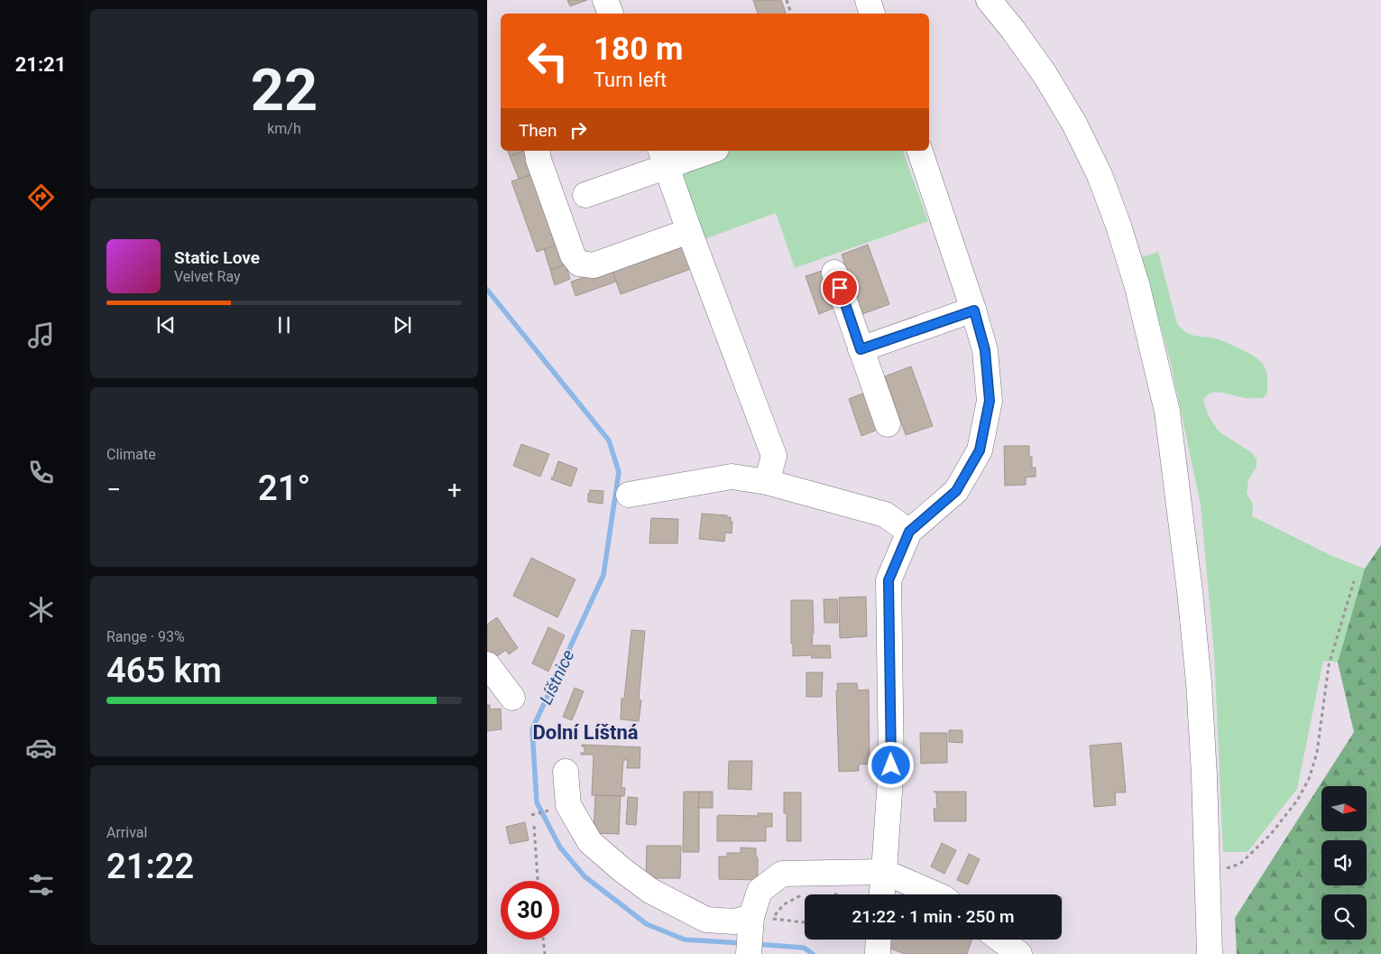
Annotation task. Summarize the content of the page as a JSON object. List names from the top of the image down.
{
  "districts": ["Dolní Líštná"],
  "water": ["Líštnice"],
  "north": "right",
  "page": {
    "tabs": "21:21",
    "tile": [
      ["22", "km/h"],
      "Climate",
      ["Range · 93%", "465 km"],
      ["Arrival", "21:22"]
    ],
    "turn": ["180 m", "Turn left"],
    "then": "Then",
    "song": ["Static Love", "Velvet Ray"],
    "heat": ["−", "21°", "+"],
    "limit": "30",
    "trip": "21:22 · 1 min · 250 m"
  }
}
